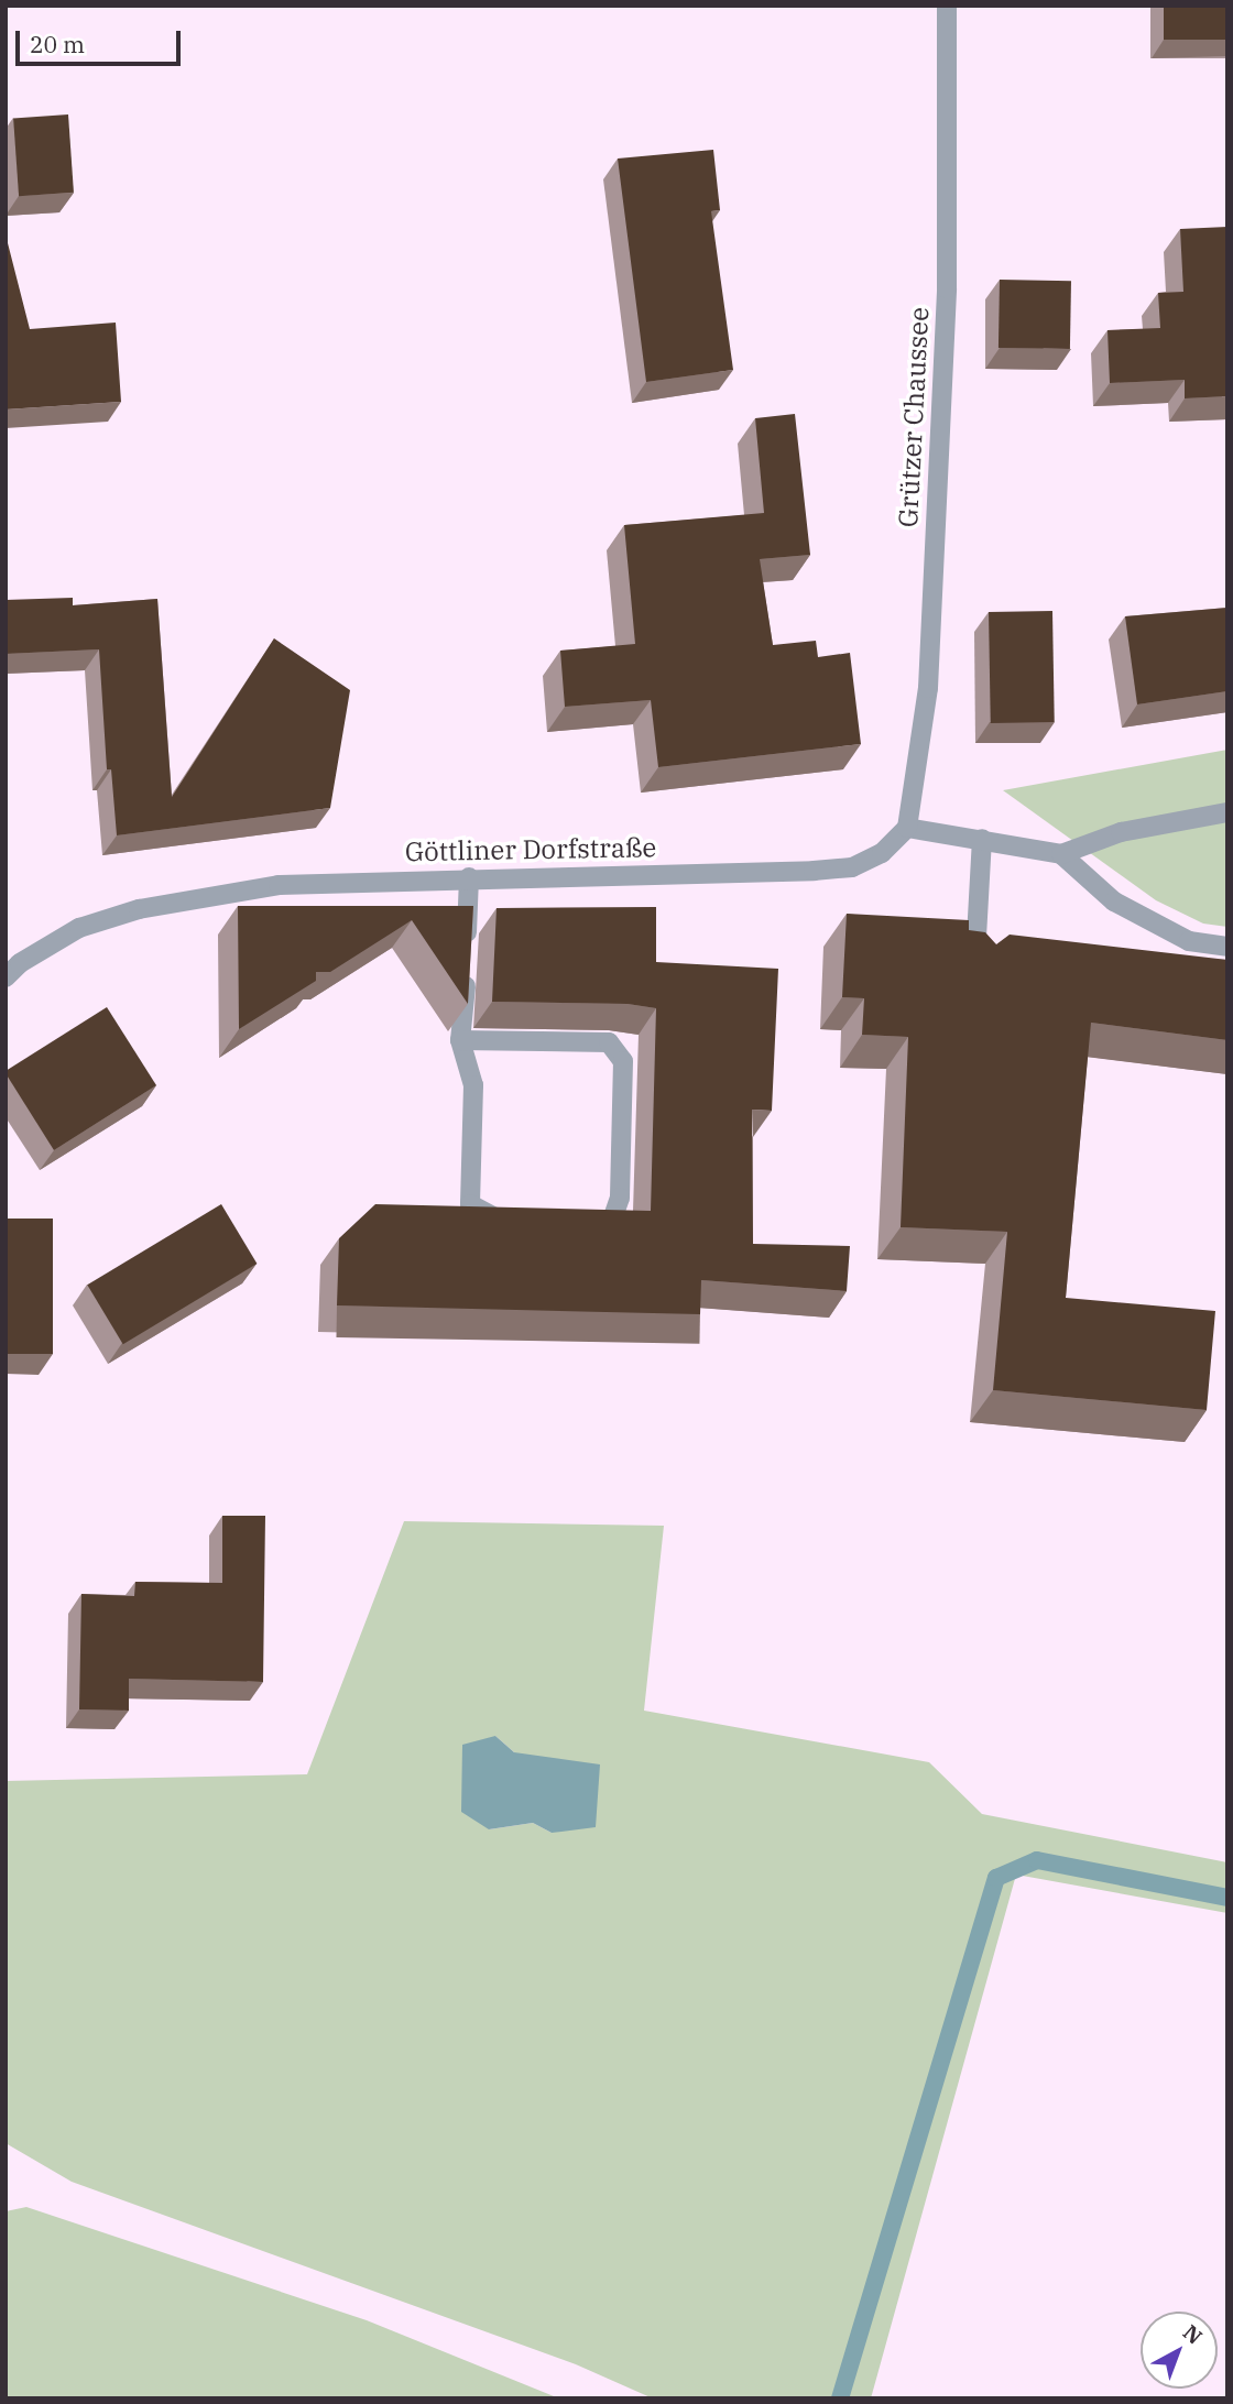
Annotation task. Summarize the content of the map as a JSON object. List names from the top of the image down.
{
  "streets": {
    "street": ["Grützer Chaussee", "Göttliner Dorfstraße"]
  },
  "crossings": [
    ["Grützer Chaussee", "Göttliner Dorfstraße"]
  ],
  "scale_bar": "20 m",
  "north": "top right"
}
